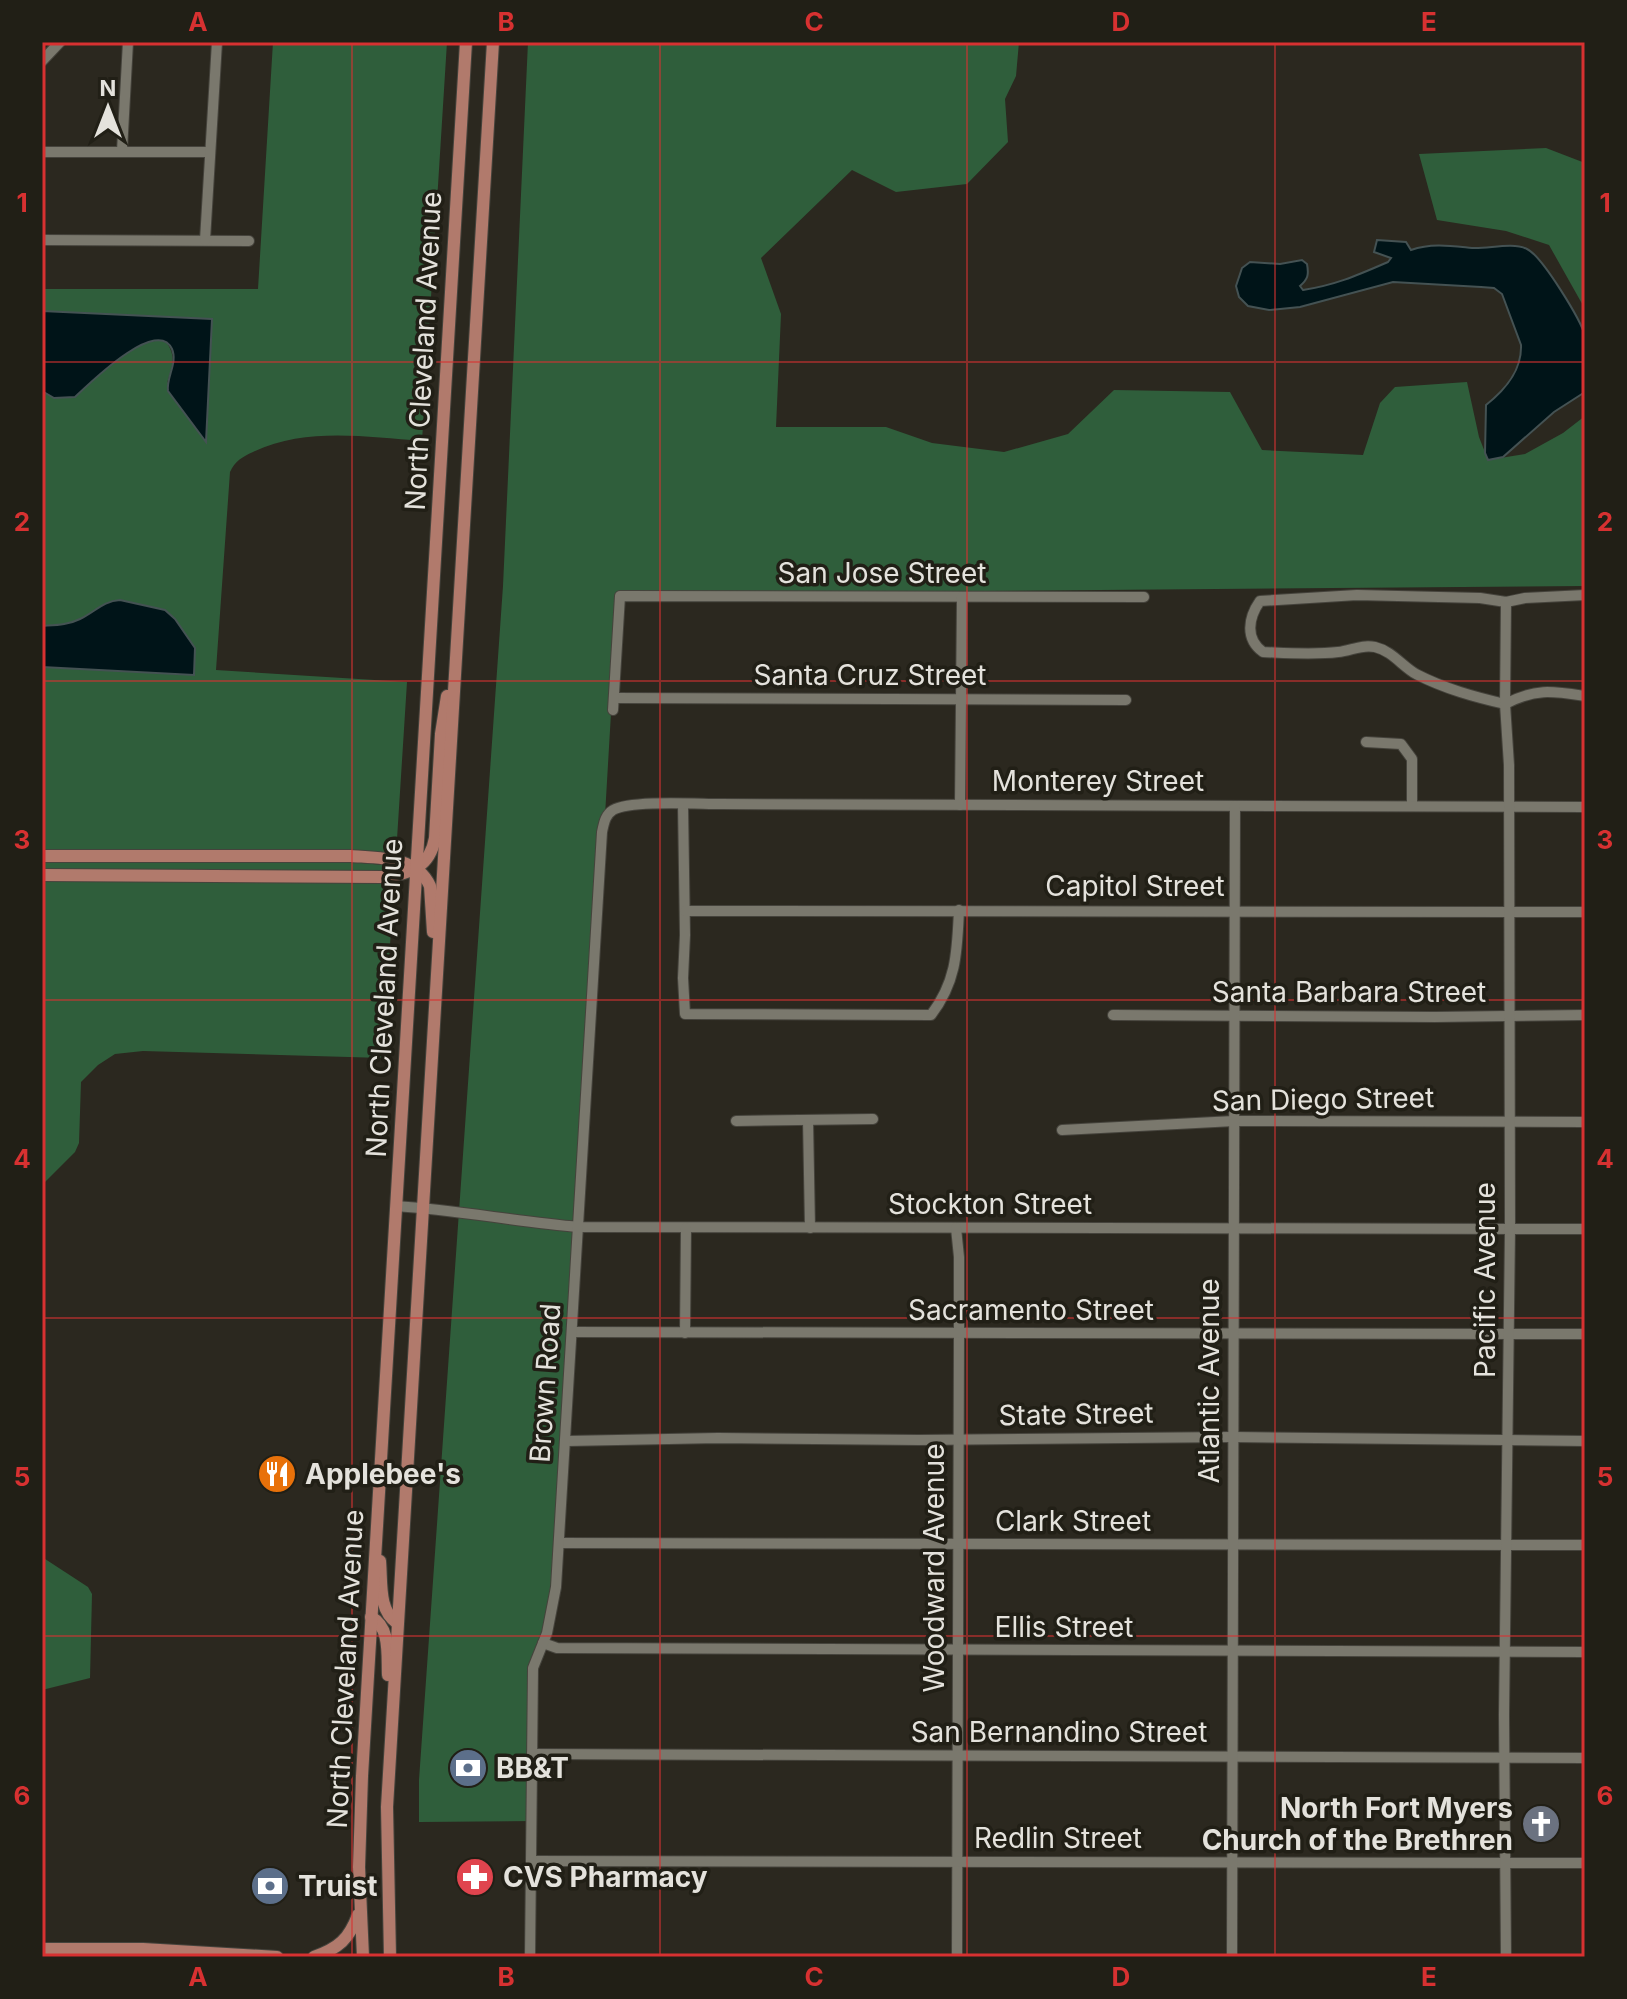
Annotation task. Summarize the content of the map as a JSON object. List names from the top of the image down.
{
  "streets": {
    "main road": ["North Cleveland Avenue"],
    "street": [
      "San Jose Street",
      "Santa Cruz Street",
      "Monterey Street",
      "Capitol Street",
      "Santa Barbara Street",
      "San Diego Street",
      "Stockton Street",
      "Pacific Avenue",
      "Sacramento Street",
      "Atlantic Avenue",
      "Brown Road",
      "State Street",
      "Clark Street",
      "Woodward Avenue",
      "Ellis Street",
      "San Bernandino Street",
      "Redlin Street"
    ]
  },
  "crossings": [
    ["North Cleveland Avenue", "Stockton Street"],
    ["San Jose Street", "Santa Cruz Street"],
    ["Monterey Street", "Pacific Avenue"],
    ["Monterey Street", "Atlantic Avenue"],
    ["Monterey Street", "Brown Road"],
    ["Capitol Street", "Pacific Avenue"],
    ["Capitol Street", "Atlantic Avenue"],
    ["Santa Barbara Street", "Pacific Avenue"],
    ["Santa Barbara Street", "Atlantic Avenue"],
    ["San Diego Street", "Pacific Avenue"],
    ["San Diego Street", "Atlantic Avenue"],
    ["Stockton Street", "Pacific Avenue"],
    ["Stockton Street", "Atlantic Avenue"],
    ["Stockton Street", "Brown Road"],
    ["Stockton Street", "Woodward Avenue"],
    ["Pacific Avenue", "Sacramento Street"],
    ["Pacific Avenue", "State Street"],
    ["Pacific Avenue", "Clark Street"],
    ["Pacific Avenue", "Ellis Street"],
    ["Pacific Avenue", "San Bernandino Street"],
    ["Pacific Avenue", "Redlin Street"],
    ["Sacramento Street", "Atlantic Avenue"],
    ["Sacramento Street", "Brown Road"],
    ["Sacramento Street", "Woodward Avenue"],
    ["Atlantic Avenue", "State Street"],
    ["Atlantic Avenue", "Clark Street"],
    ["Atlantic Avenue", "Ellis Street"],
    ["Atlantic Avenue", "San Bernandino Street"],
    ["Atlantic Avenue", "Redlin Street"],
    ["Brown Road", "State Street"],
    ["Brown Road", "Clark Street"],
    ["Brown Road", "Ellis Street"],
    ["Brown Road", "San Bernandino Street"],
    ["Brown Road", "Redlin Street"],
    ["State Street", "Woodward Avenue"],
    ["Clark Street", "Woodward Avenue"],
    ["Woodward Avenue", "Ellis Street"],
    ["Woodward Avenue", "San Bernandino Street"],
    ["Woodward Avenue", "Redlin Street"]
  ],
  "places": {
    "restaurant": ["Applebee's"],
    "bank": ["BB&T", "Truist"],
    "church": ["North Fort Myers Church of the Brethren"],
    "pharmacy": ["CVS Pharmacy"]
  },
  "north": "top",
  "grid": {
    "columns": [
      "A",
      "B",
      "C",
      "D",
      "E"
    ],
    "rows": [
      "1",
      "2",
      "3",
      "4",
      "5",
      "6"
    ]
  }
}
